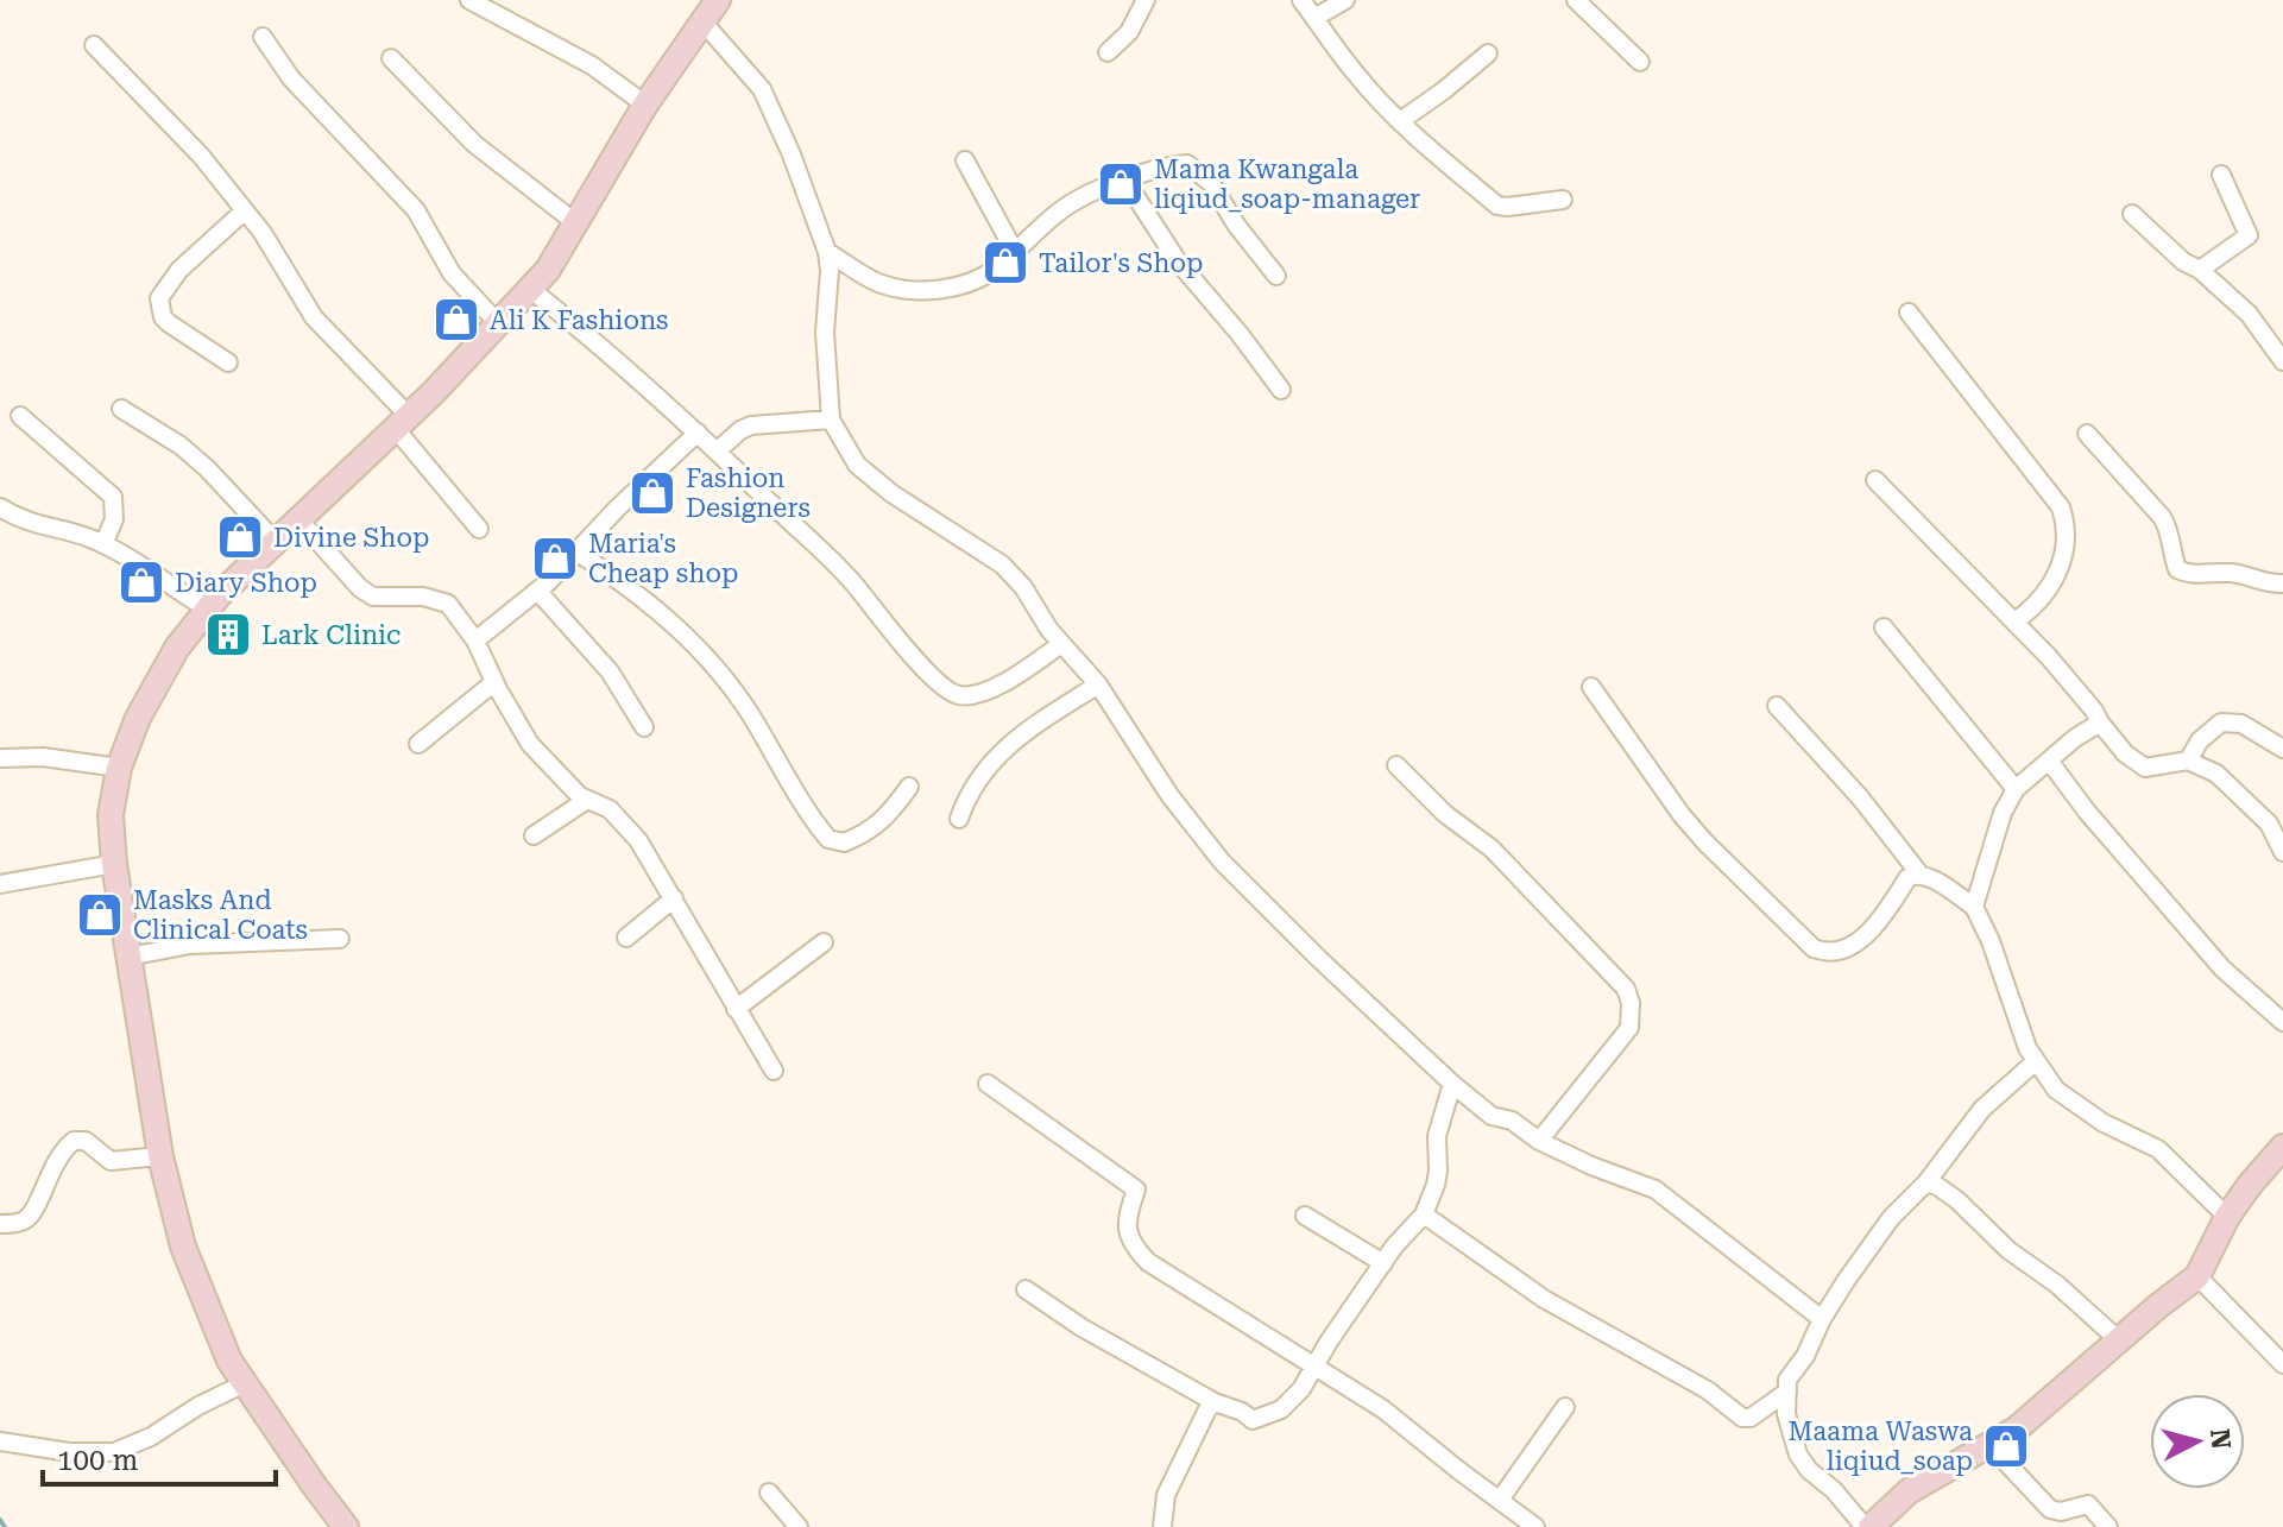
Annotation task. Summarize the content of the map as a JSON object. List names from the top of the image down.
{
  "places": {
    "shop": [
      "Mama Kwangala liqiud_soap-manager",
      "Tailor's Shop",
      "Ali K Fashions",
      "Fashion Designers",
      "Divine Shop",
      "Maria's Cheap shop",
      "Diary Shop",
      "Masks And Clinical Coats",
      "Maama Waswa liqiud_soap"
    ],
    "building": ["Lark Clinic"]
  },
  "scale_bar": "100 m",
  "north": "right"
}
